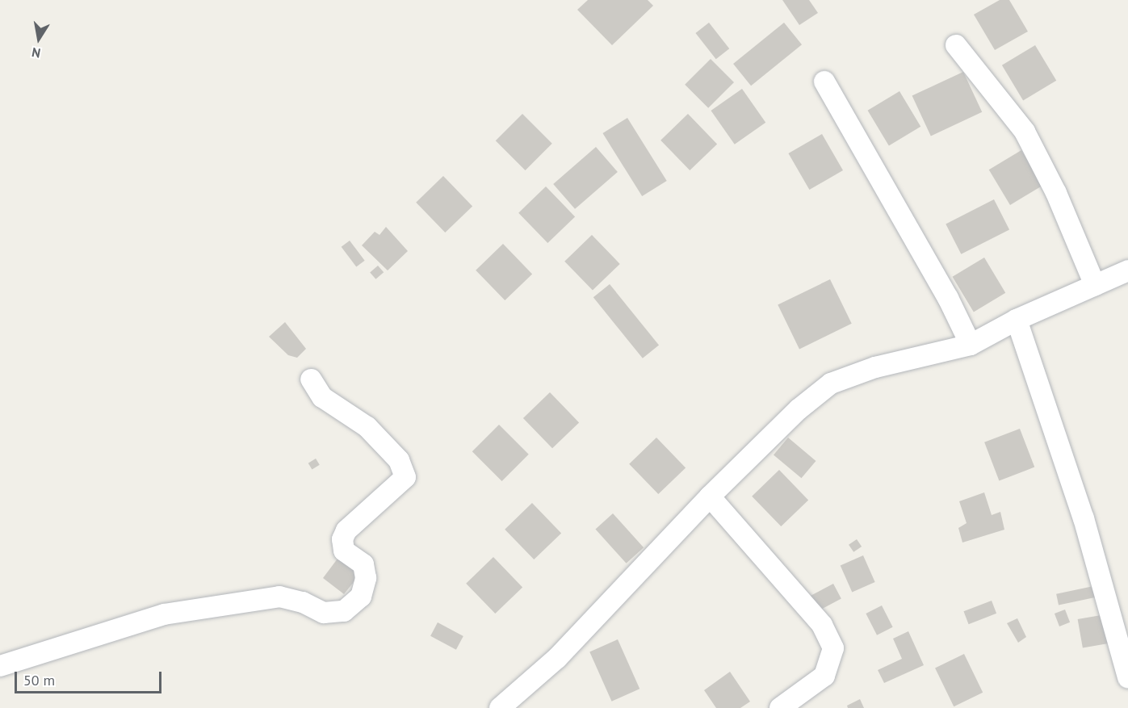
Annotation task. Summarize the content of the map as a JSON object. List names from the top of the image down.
{
  "scale_bar": "50 m",
  "north": "bottom"
}
